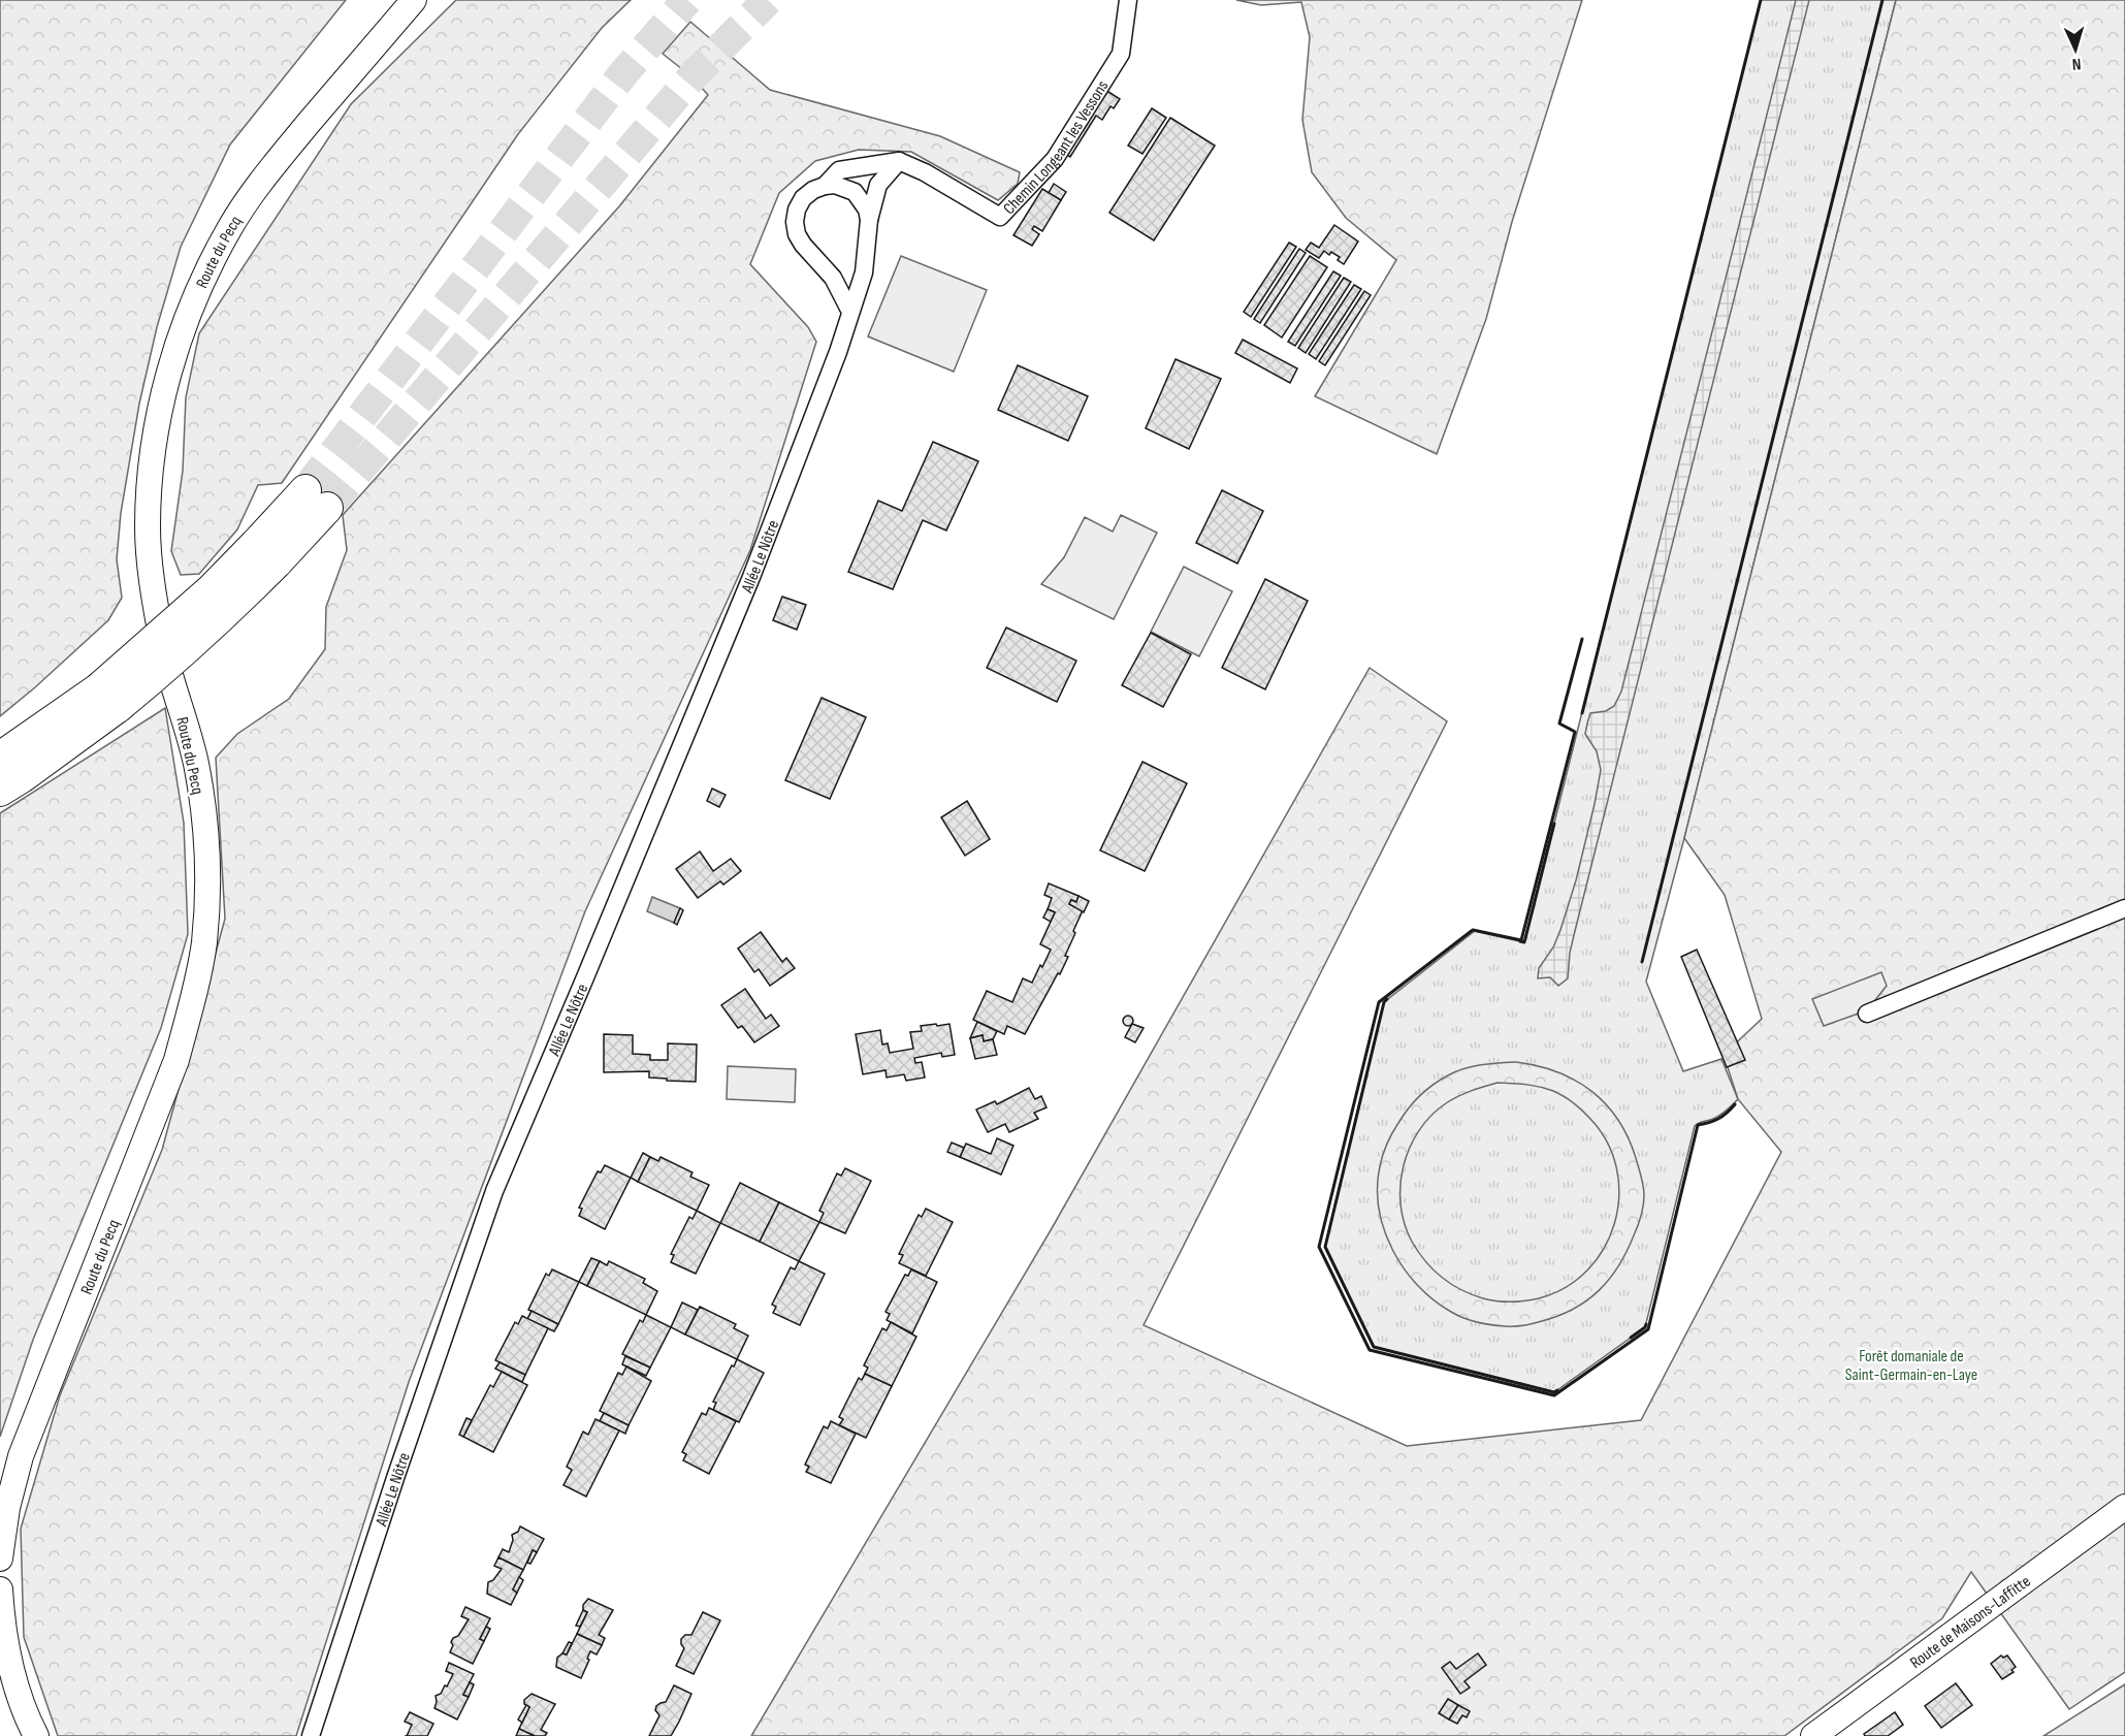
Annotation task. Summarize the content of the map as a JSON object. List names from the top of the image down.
{
  "streets": {
    "main road": ["Route du Pecq", "Route de Maisons-Laffitte"],
    "street": ["Chemin Longeant les Vessons", "Allée Le Nôtre"]
  },
  "parks": ["Forêt domaniale de Saint-Germain-en-Laye"],
  "north": "bottom"
}
